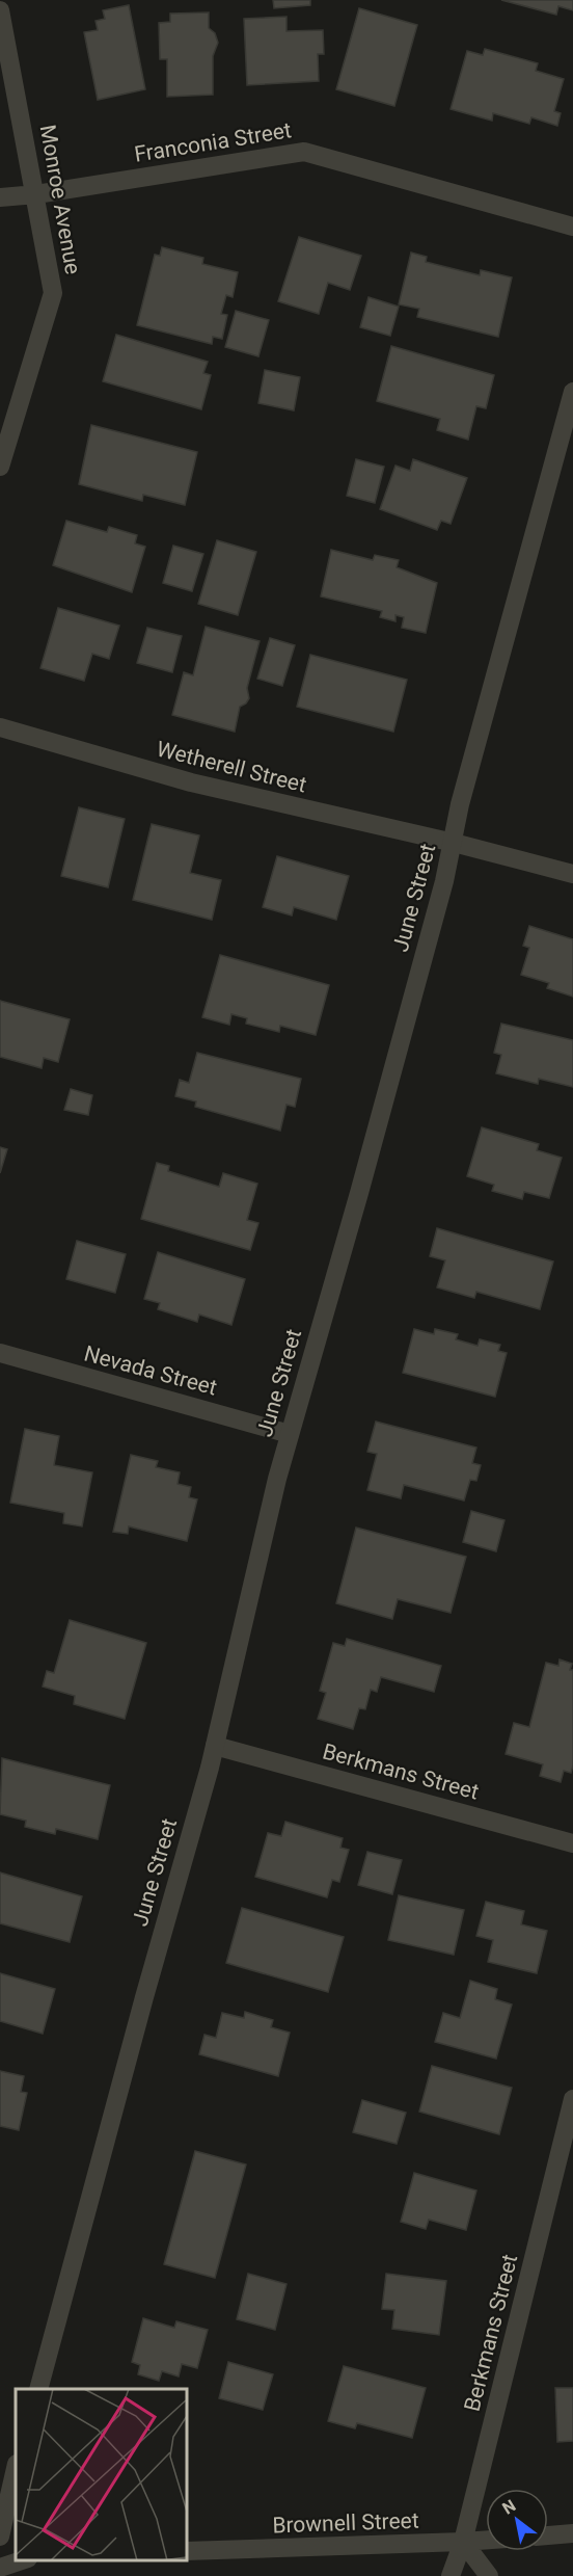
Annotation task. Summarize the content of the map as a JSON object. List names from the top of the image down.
{
  "streets": {
    "street": [
      "Franconia Street",
      "Monroe Avenue",
      "Wetherell Street",
      "June Street",
      "Nevada Street",
      "Berkmans Street",
      "Brownell Street"
    ]
  },
  "crossings": [
    ["Franconia Street", "Monroe Avenue"],
    ["Wetherell Street", "June Street"],
    ["June Street", "Nevada Street"],
    ["June Street", "Berkmans Street"],
    ["Berkmans Street", "Brownell Street"]
  ],
  "north": "top left"
}
